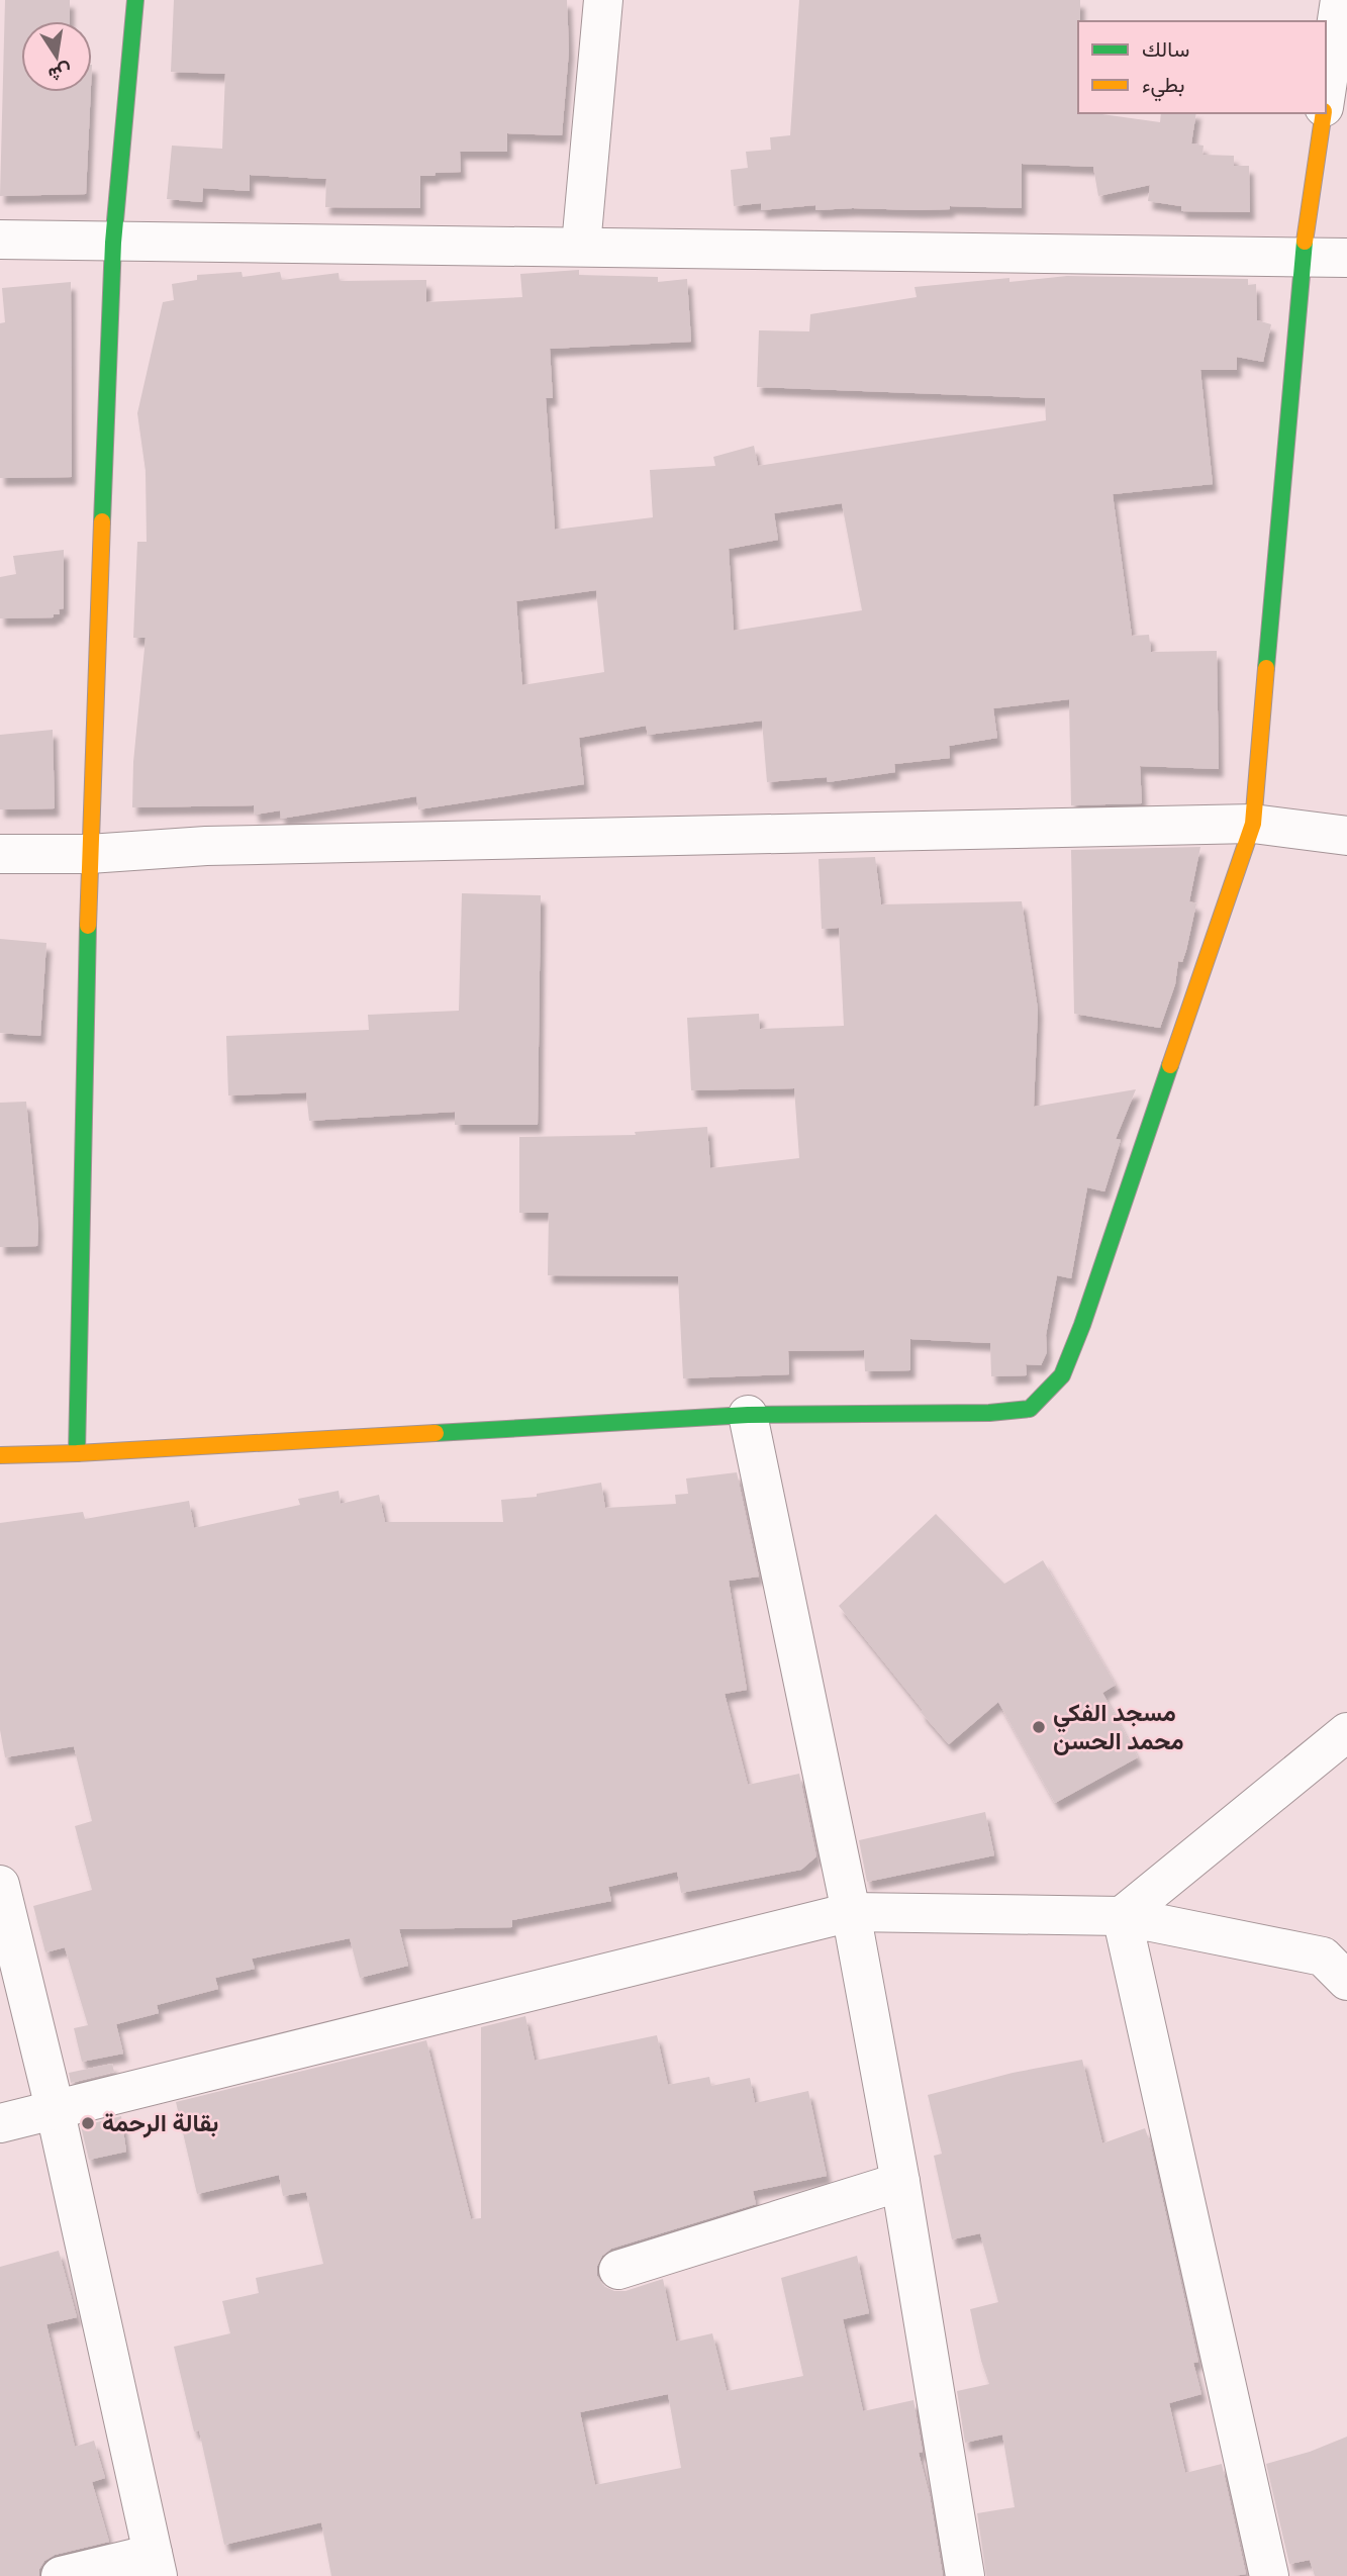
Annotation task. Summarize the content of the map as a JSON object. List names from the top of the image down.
{
  "places": ["مسجد الفكي محمد الحسن", "بقالة الرحمة"],
  "legend": ["سالك", "بطيء"],
  "north": "bottom"
}
